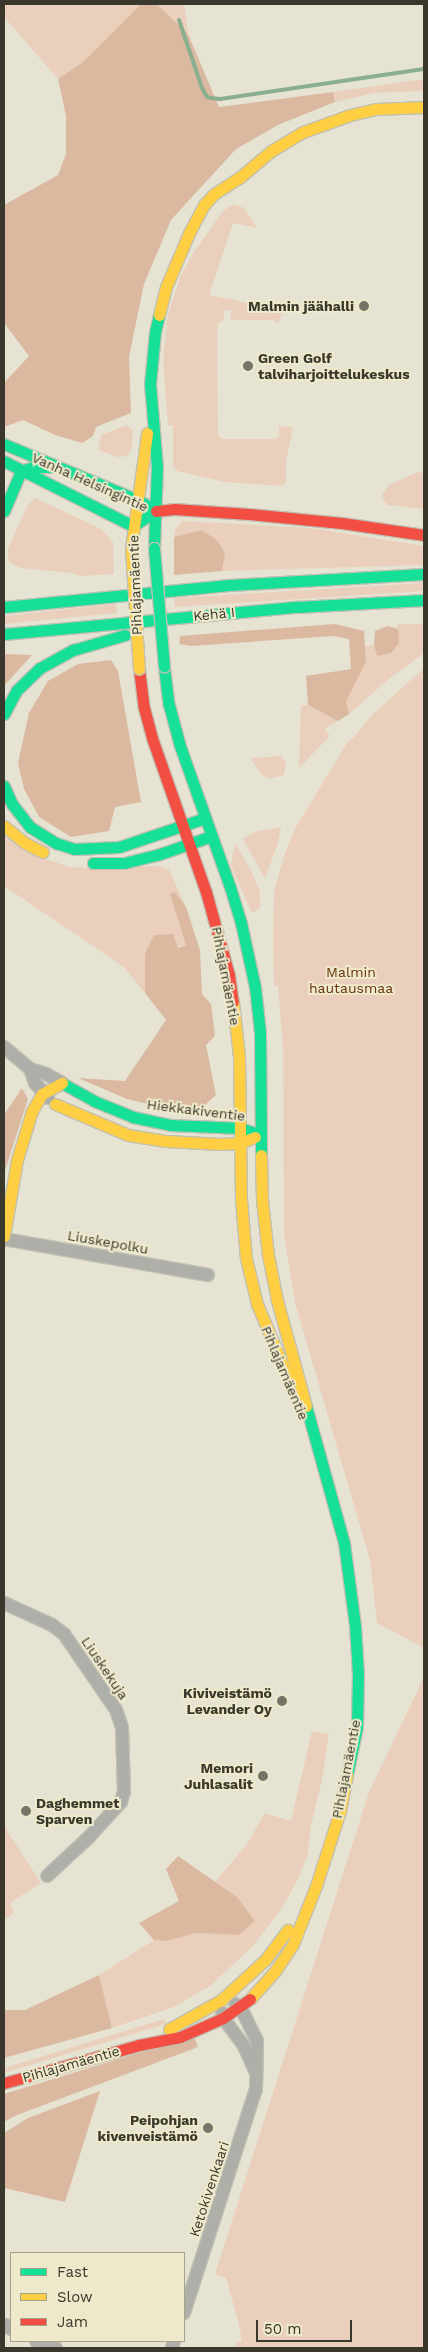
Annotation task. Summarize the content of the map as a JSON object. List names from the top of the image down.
{
  "streets": {
    "main road": [
      "Vanha Helsingintie",
      "Pihlajamäentie",
      "Kehä I",
      "Hiekkakiventie"
    ],
    "street": ["Liuskepolku", "Liuskekuja", "Ketokivenkaari"]
  },
  "crossings": [
    ["Vanha Helsingintie", "Pihlajamäentie"],
    ["Pihlajamäentie", "Hiekkakiventie"],
    ["Pihlajamäentie", "Ketokivenkaari"]
  ],
  "parks": ["Malmin hautausmaa"],
  "places": [
    "Malmin jäähalli",
    "Green Golf talviharjoittelukeskus",
    "Kiviveistämö Levander Oy",
    "Memori Juhlasalit",
    "Daghemmet Sparven",
    "Peipohjan kivenveistämö"
  ],
  "legend": ["Fast", "Slow", "Jam"],
  "scale_bar": "50 m"
}
